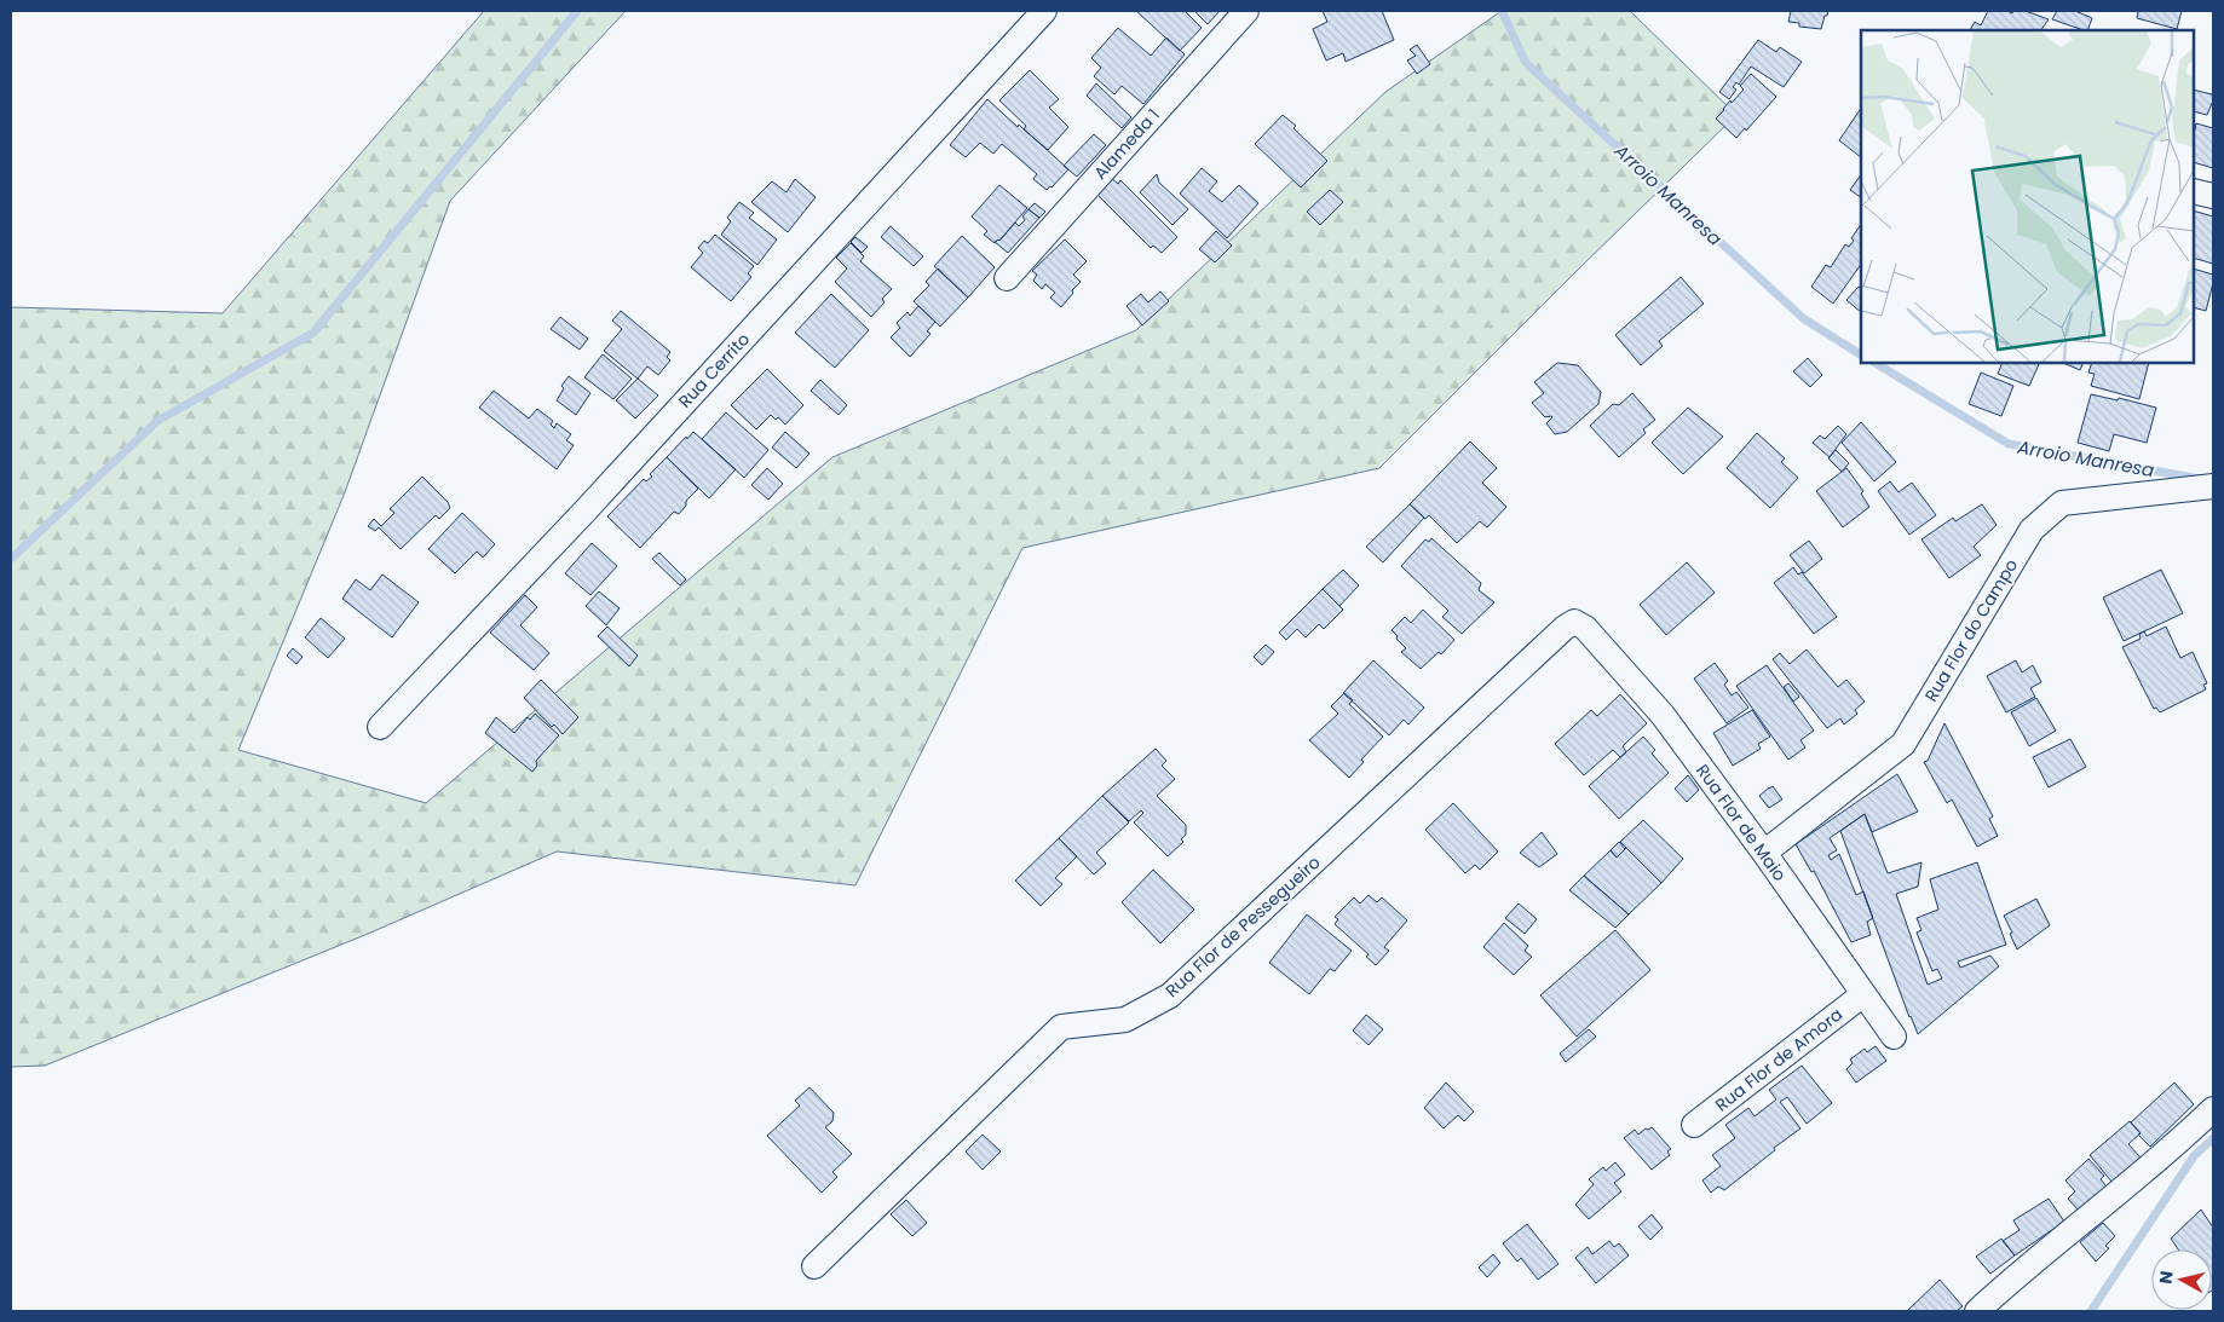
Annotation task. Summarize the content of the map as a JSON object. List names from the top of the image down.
{
  "streets": {
    "street": [
      "Alameda 1",
      "Rua Cerrito",
      "Rua Flor do Campo",
      "Rua Flor de Maio",
      "Rua Flor de Pessegueiro",
      "Rua Flor de Amora"
    ]
  },
  "crossings": [
    ["Rua Flor do Campo", "Rua Flor de Maio"],
    ["Rua Flor de Maio", "Rua Flor de Pessegueiro"],
    ["Rua Flor de Maio", "Rua Flor de Amora"]
  ],
  "water": ["Arroio Manresa"],
  "north": "left"
}
